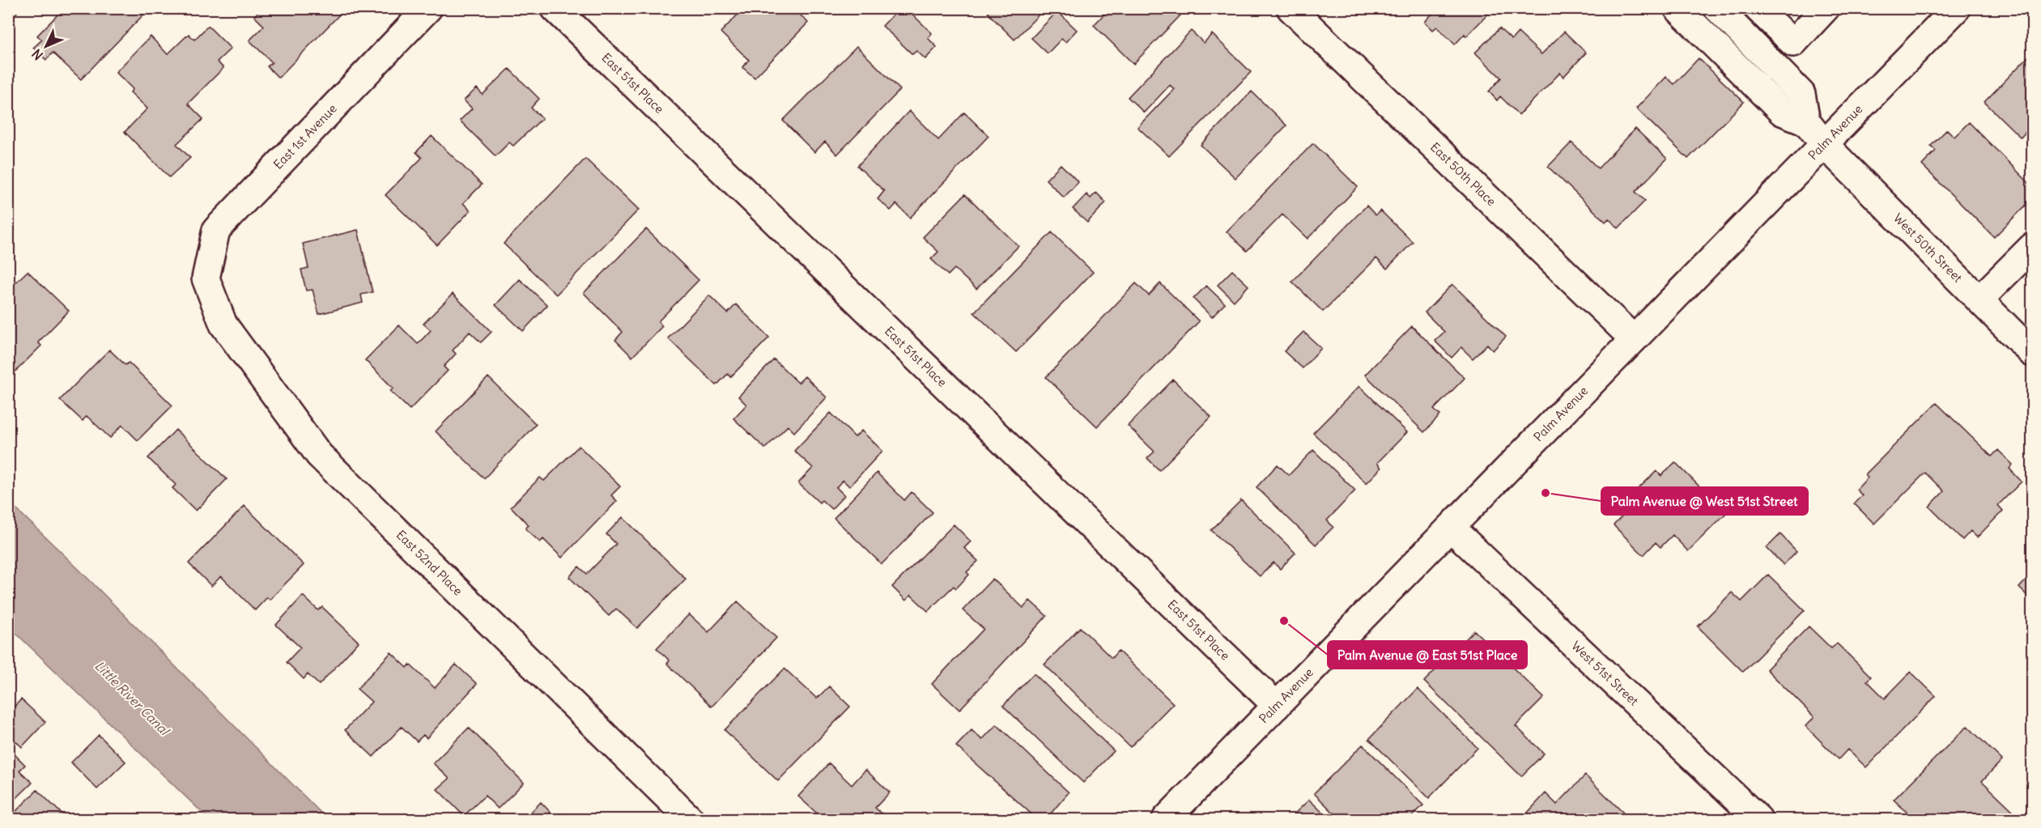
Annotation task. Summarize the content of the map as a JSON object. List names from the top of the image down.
{
  "streets": {
    "street": [
      "East 51st Place",
      "Palm Avenue",
      "East 1st Avenue",
      "East 50th Place",
      "West 50th Street",
      "East 52nd Place",
      "West 51st Street"
    ]
  },
  "crossings": [
    ["East 51st Place", "Palm Avenue"],
    ["Palm Avenue", "East 50th Place"],
    ["Palm Avenue", "West 50th Street"],
    ["Palm Avenue", "West 51st Street"],
    ["East 1st Avenue", "East 52nd Place"]
  ],
  "water": ["Little River Canal"],
  "places": ["Palm Avenue @ West 51st Street", "Palm Avenue @ East 51st Place"],
  "north": "bottom left"
}
